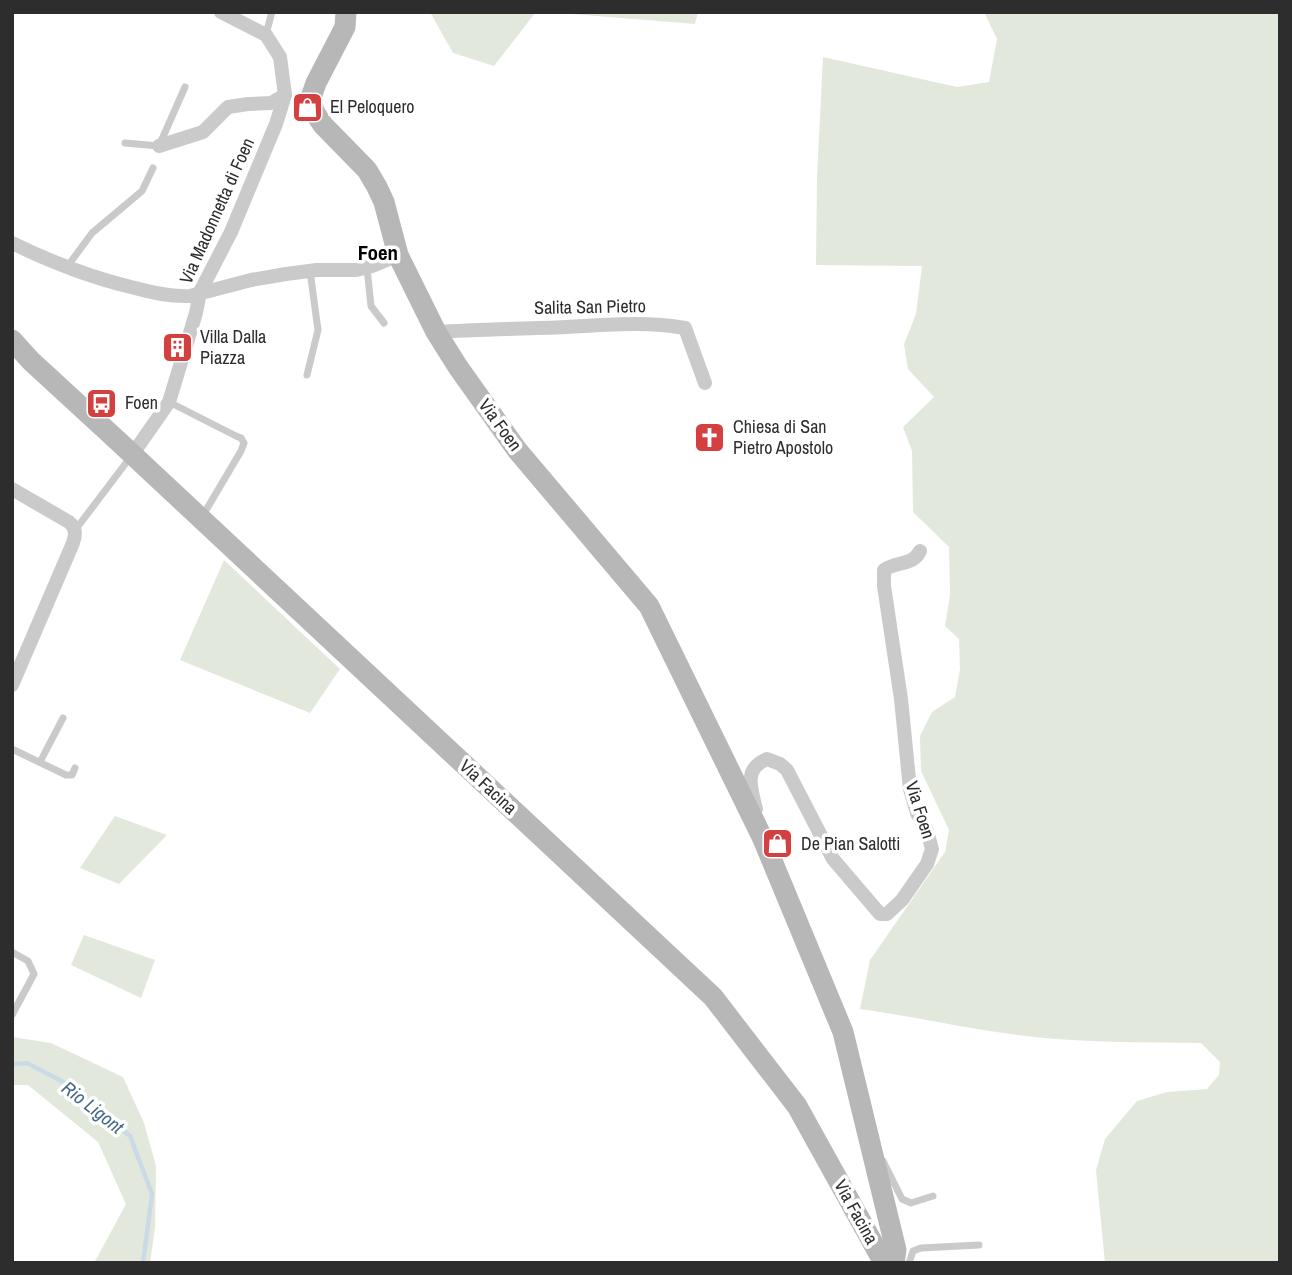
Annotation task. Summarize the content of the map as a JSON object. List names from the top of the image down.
{
  "streets": {
    "street": [
      "Via Madonnetta di Foen",
      "Salita San Pietro",
      "Via Foen",
      "Via Facina"
    ]
  },
  "crossings": [
    ["Via Madonnetta di Foen", "Via Facina"],
    ["Salita San Pietro", "Via Foen"]
  ],
  "districts": ["Foen"],
  "water": ["Rio Ligont"],
  "places": {
    "shop": ["El Peloquero", "De Pian Salotti"],
    "building": ["Villa Dalla Piazza"],
    "bus stop": ["Foen"],
    "church": ["Chiesa di San Pietro Apostolo"]
  }
}
